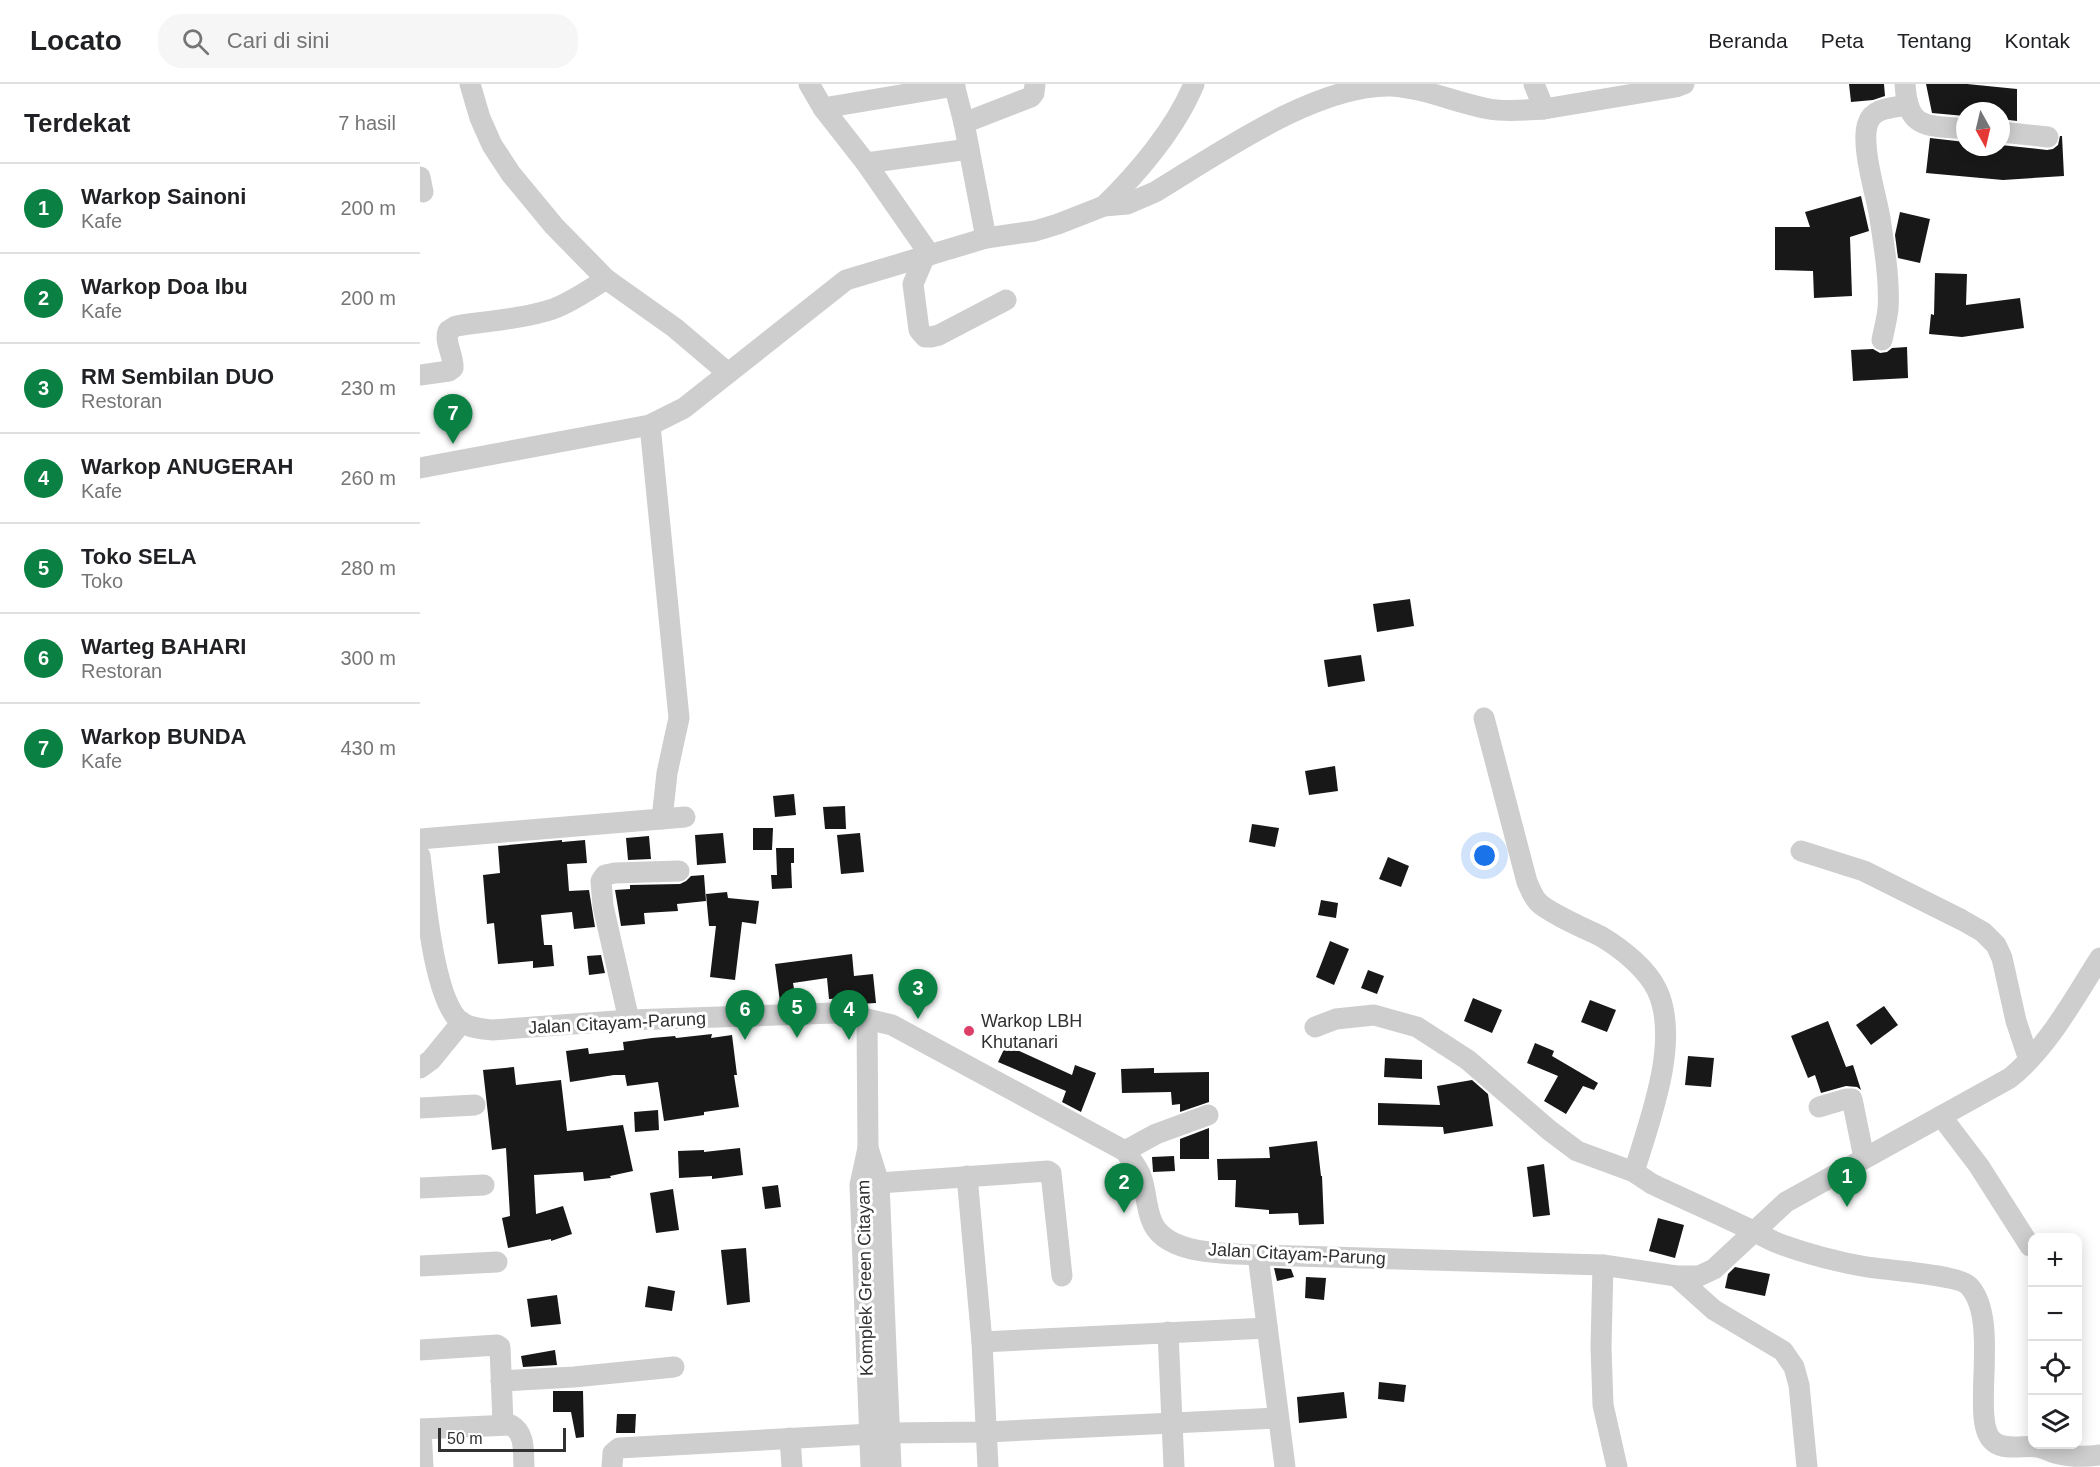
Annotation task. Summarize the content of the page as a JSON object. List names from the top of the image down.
{
  "streets": {
    "street": ["Jalan Citayam-Parung", "Komplek Green Citayam"]
  },
  "crossings": [
    ["Jalan Citayam-Parung", "Komplek Green Citayam"]
  ],
  "places": ["Warkop LBH Khutanari"],
  "scale_bar": "50 m",
  "north": "bottom",
  "page": {
    "header": "Locato",
    "search": "Cari di sini",
    "nav": [
      "Beranda",
      "Peta",
      "Tentang",
      "Kontak"
    ],
    "heading": ["Terdekat", "7 hasil"],
    "list": [
      {
        "mark": "1",
        "name": "Warkop Sainoni",
        "note": "Kafe",
        "value": "200 m"
      },
      {
        "mark": "2",
        "name": "Warkop Doa Ibu",
        "note": "Kafe",
        "value": "200 m"
      },
      {
        "mark": "3",
        "name": "RM Sembilan DUO",
        "note": "Restoran",
        "value": "230 m"
      },
      {
        "mark": "4",
        "name": "Warkop ANUGERAH",
        "note": "Kafe",
        "value": "260 m"
      },
      {
        "mark": "5",
        "name": "Toko SELA",
        "note": "Toko",
        "value": "280 m"
      },
      {
        "mark": "6",
        "name": "Warteg BAHARI",
        "note": "Restoran",
        "value": "300 m"
      },
      {
        "mark": "7",
        "name": "Warkop BUNDA",
        "note": "Kafe",
        "value": "430 m"
      }
    ],
    "pins": [
      "7",
      "3",
      "5",
      "4",
      "6",
      "1",
      "2"
    ],
    "map_buttons": ["+", "−"],
    "scale": "50 m"
  }
}
